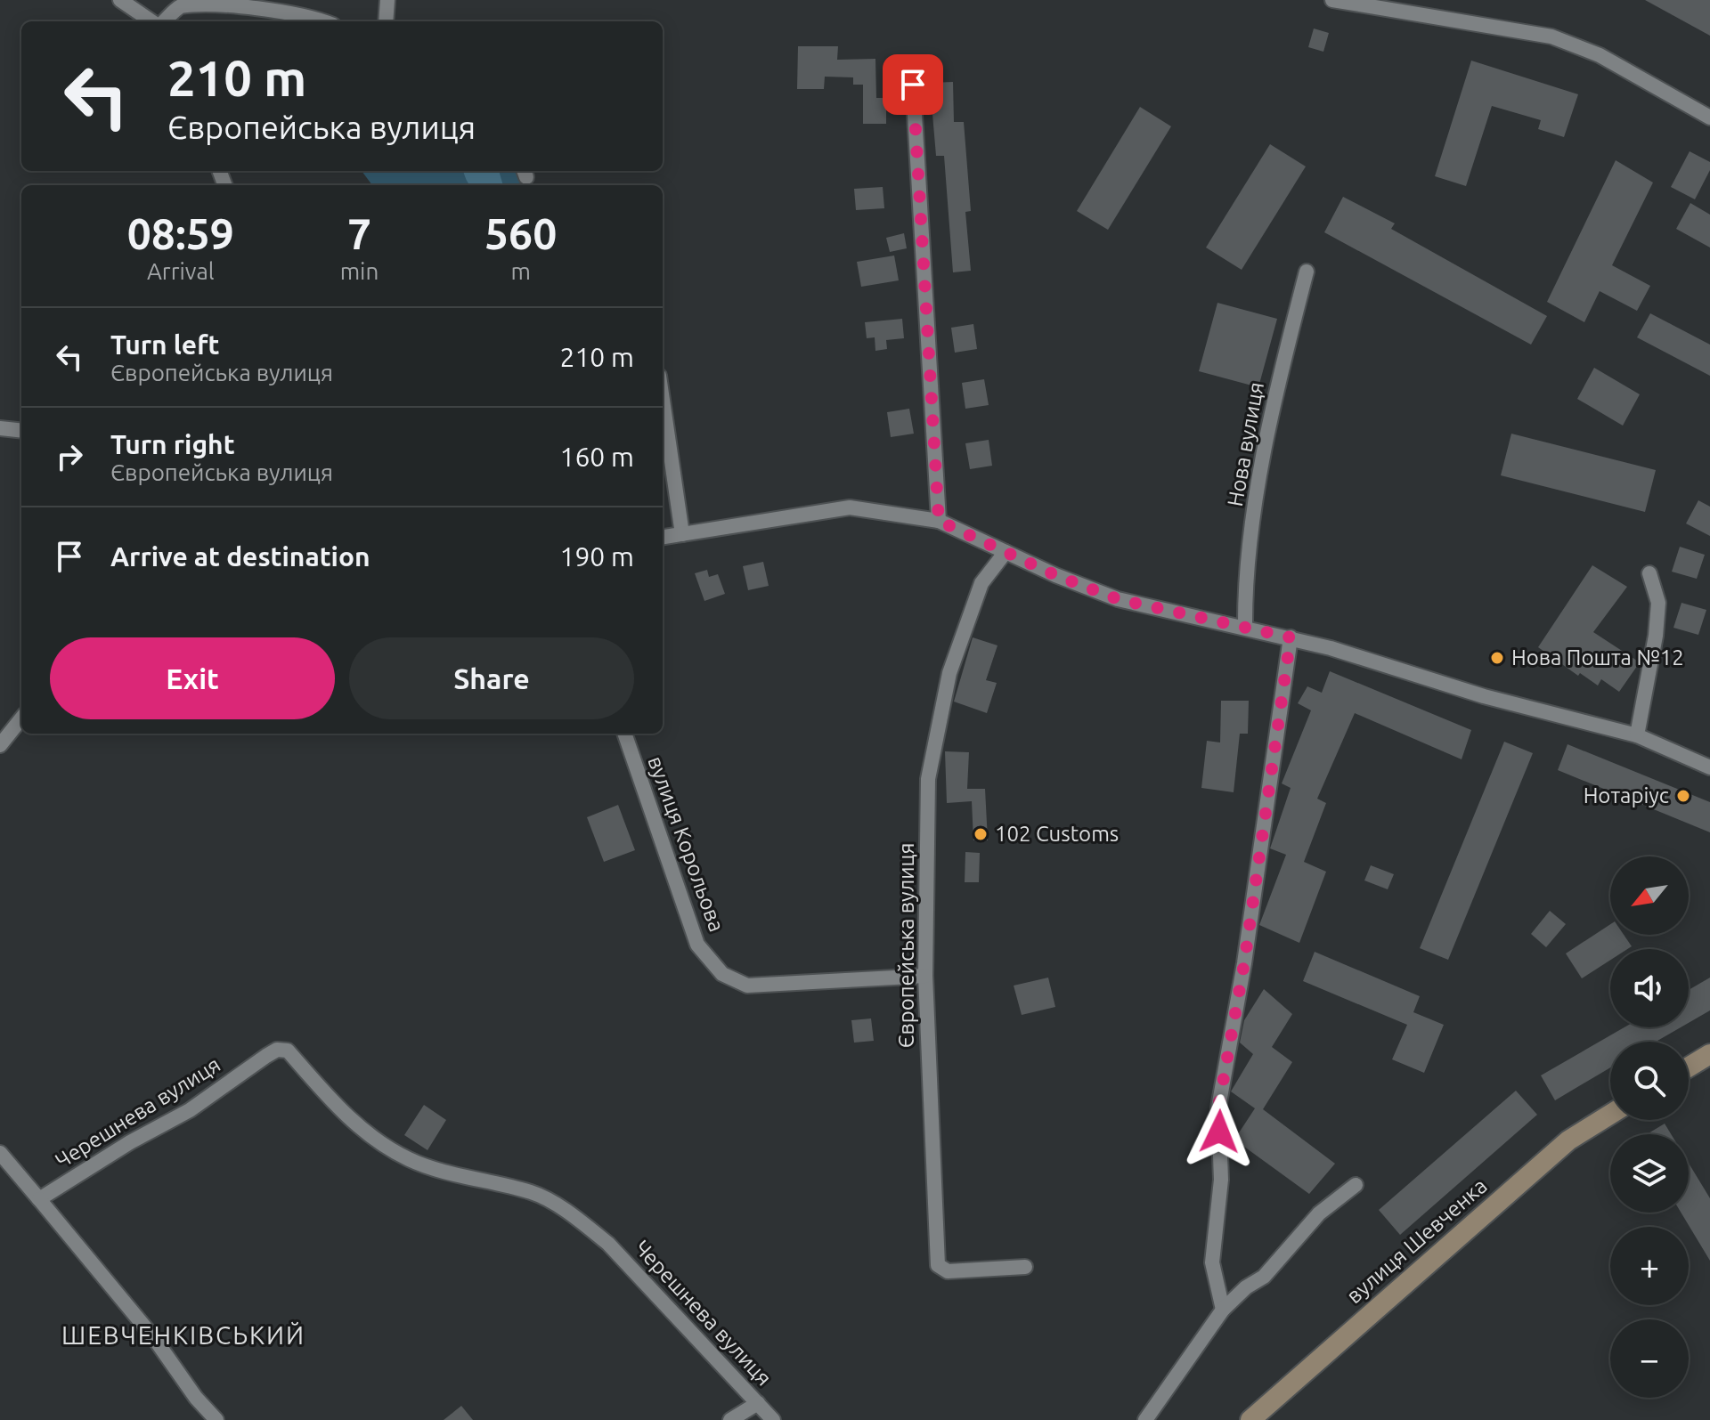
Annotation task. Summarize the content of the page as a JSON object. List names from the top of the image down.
{
  "streets": {
    "main road": ["вулиця Шевченка"],
    "street": [
      "Нова вулиця",
      "вулиця Корольова",
      "Європейська вулиця",
      "Черешнева вулиця"
    ]
  },
  "crossings": [
    ["вулиця Корольова", "Європейська вулиця"]
  ],
  "districts": ["ШЕВЧЕНКІВСЬКИЙ"],
  "places": ["Нова Пошта №12", "Нотаріус", "102 Customs"],
  "north": "bottom left",
  "page": {
    "turn": ["210 m", "Європейська вулиця"],
    "eta": [
      "08:59",
      "Arrival",
      "7",
      "min",
      "560",
      "m"
    ],
    "list": [
      {
        "name": "Turn left",
        "note": "Європейська вулиця",
        "value": "210 m"
      },
      {
        "name": "Turn right",
        "note": "Європейська вулиця",
        "value": "160 m"
      },
      {
        "name": "Arrive at destination",
        "value": "190 m"
      }
    ],
    "buttons": ["Exit", "Share"],
    "map_buttons": ["+", "−"]
  }
}
